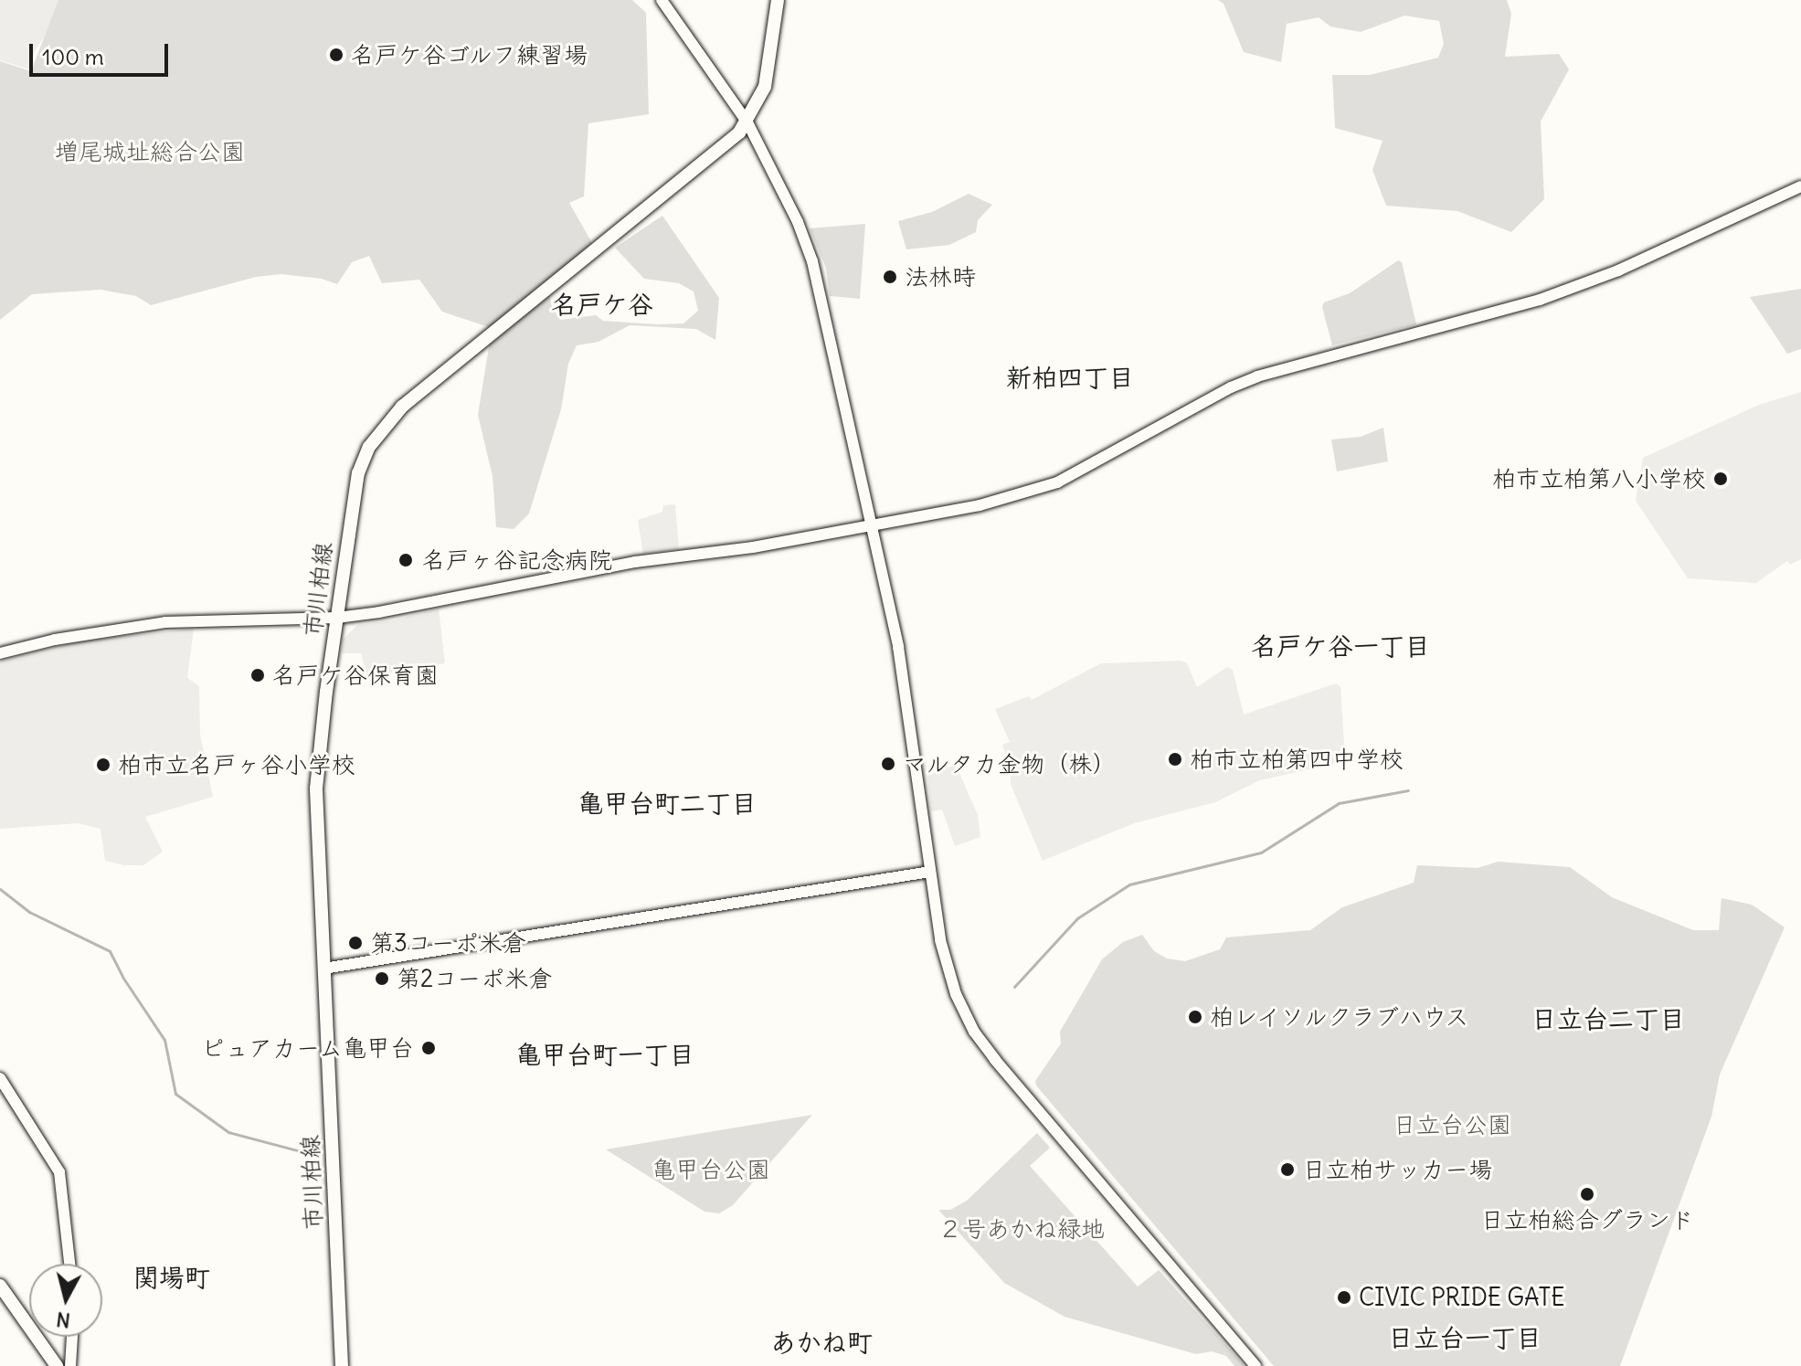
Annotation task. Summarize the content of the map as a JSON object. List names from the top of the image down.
{
  "streets": {
    "main road": ["市川柏線"]
  },
  "districts": [
    "名戸ケ谷",
    "新柏四丁目",
    "名戸ケ谷一丁目",
    "亀甲台町二丁目",
    "日立台二丁目",
    "亀甲台町一丁目",
    "関場町",
    "日立台一丁目",
    "あかね町"
  ],
  "parks": [
    "増尾城址総合公園",
    "日立台公園",
    "亀甲台公園",
    "２号あかね緑地"
  ],
  "places": [
    "名戸ケ谷ゴルフ練習場",
    "法林時",
    "柏市立柏第八小学校",
    "名戸ヶ谷記念病院",
    "名戸ケ谷保育園",
    "柏市立柏第四中学校",
    "マルタカ金物（株）",
    "柏市立名戸ヶ谷小学校",
    "第3コーポ米倉",
    "第2コーポ米倉",
    "柏レイソルクラブハウス",
    "ピュアカーム亀甲台",
    "日立柏サッカー場",
    "日立柏総合グランド",
    "CIVIC PRIDE GATE"
  ],
  "scale_bar": "100 m",
  "north": "bottom"
}
